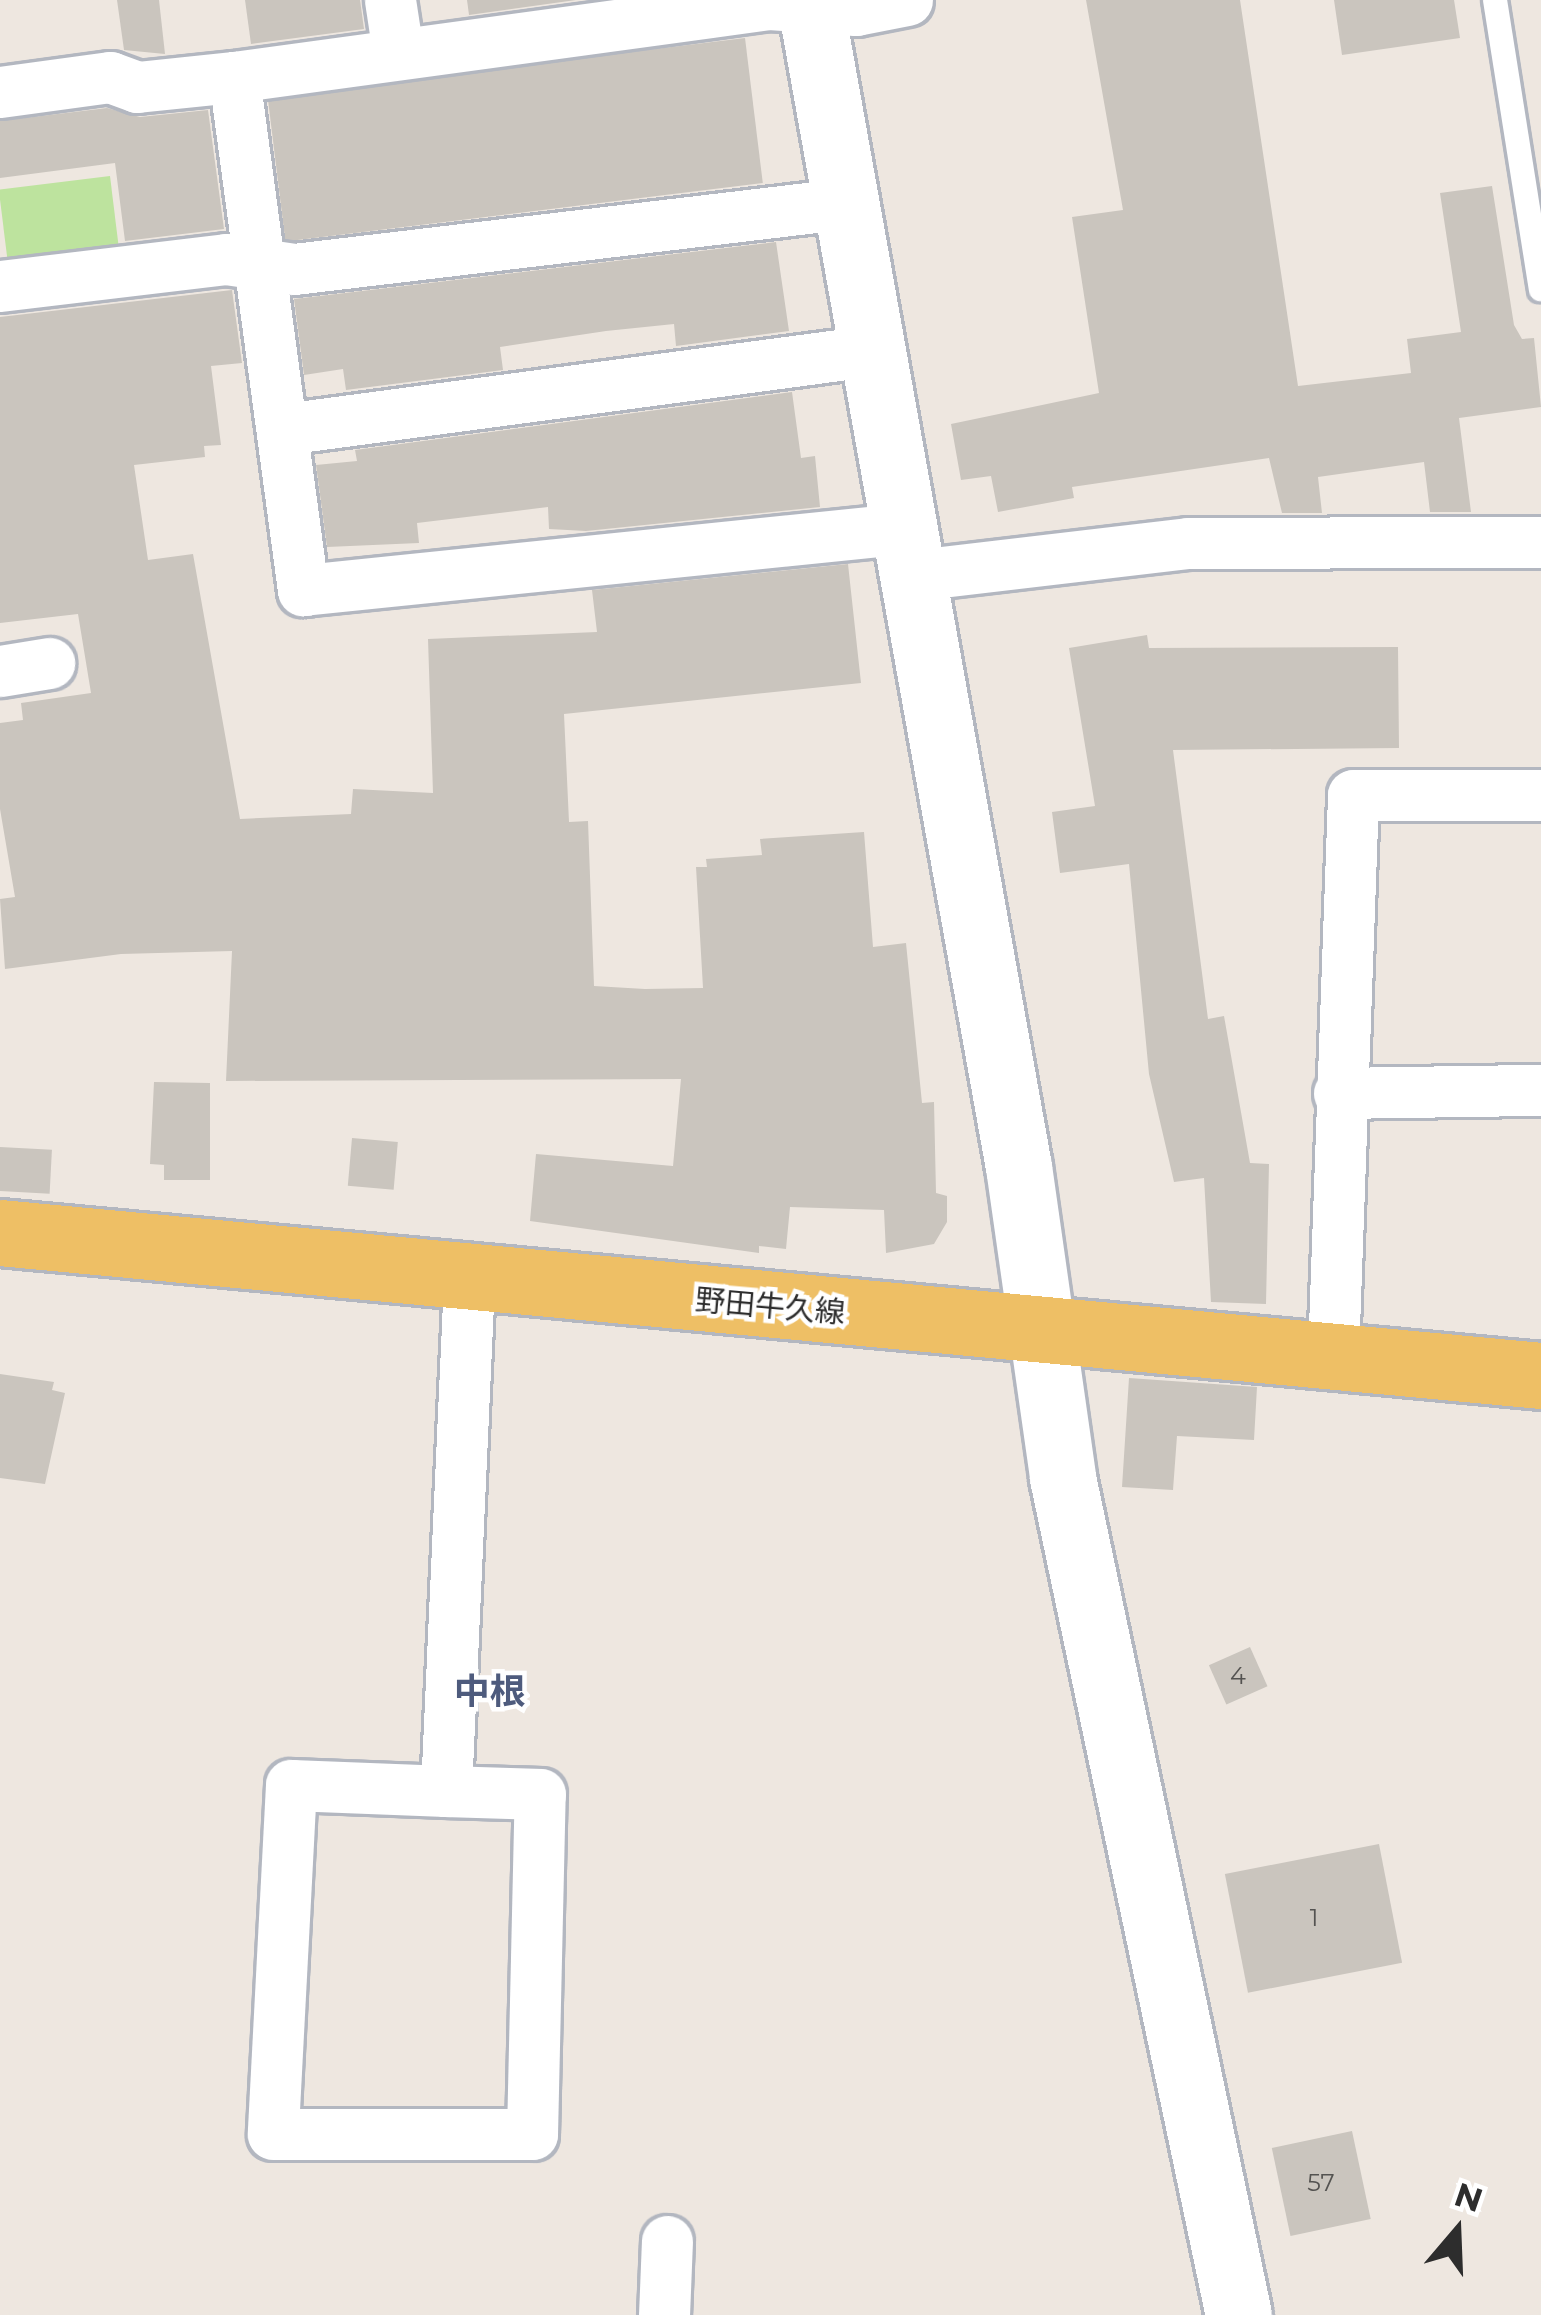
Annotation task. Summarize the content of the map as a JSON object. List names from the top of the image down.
{
  "streets": {
    "main road": ["野田牛久線"]
  },
  "districts": ["中根"],
  "house_numbers": ["4", "1", "57"],
  "north": "top"
}
